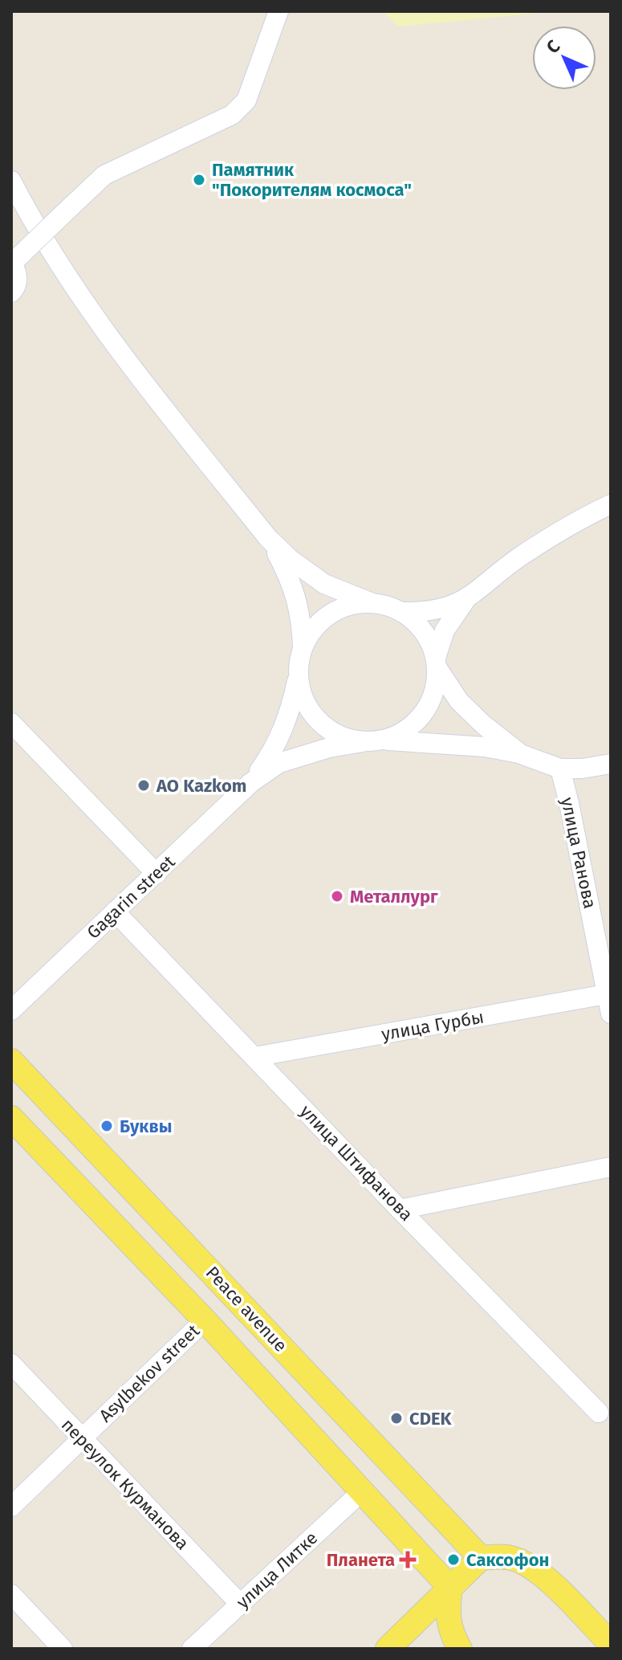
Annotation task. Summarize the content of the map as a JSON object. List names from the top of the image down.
{
  "streets": {
    "main road": ["Peace avenue"],
    "street": [
      "улица Ранова",
      "Gagarin street",
      "улица Гурбы",
      "улица Штифанова",
      "Asylbekov street",
      "переулок Курманова",
      "улица Литке"
    ]
  },
  "crossings": [
    ["улица Ранова", "улица Гурбы"],
    ["Gagarin street", "улица Штифанова"],
    ["улица Гурбы", "улица Штифанова"],
    ["Asylbekov street", "переулок Курманова"],
    ["переулок Курманова", "улица Литке"]
  ],
  "places": {
    "other": [
      "Памятник \"Покорителям космоса\"",
      "AO Kazkom",
      "Металлург",
      "Буквы",
      "CDEK",
      "Саксофон"
    ],
    "health": ["Планета"]
  },
  "north": "top left"
}
